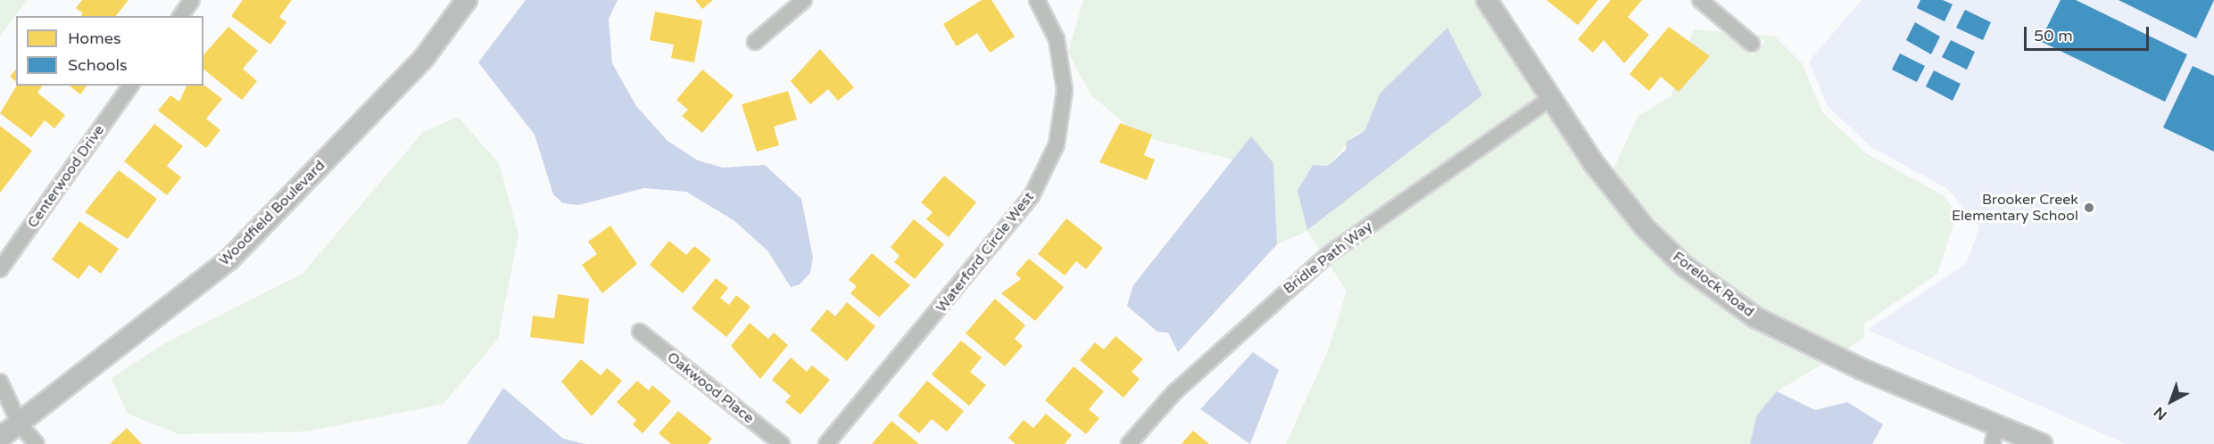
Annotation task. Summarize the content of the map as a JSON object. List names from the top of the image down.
{
  "streets": {
    "street": [
      "Centerwood Drive",
      "Woodfield Boulevard",
      "Waterford Circle West",
      "Bridle Path Way",
      "Forelock Road",
      "Oakwood Place"
    ]
  },
  "crossings": [
    ["Bridle Path Way", "Forelock Road"]
  ],
  "places": ["Brooker Creek Elementary School"],
  "legend": ["Homes", "Schools"],
  "scale_bar": "50 m",
  "north": "bottom left"
}
